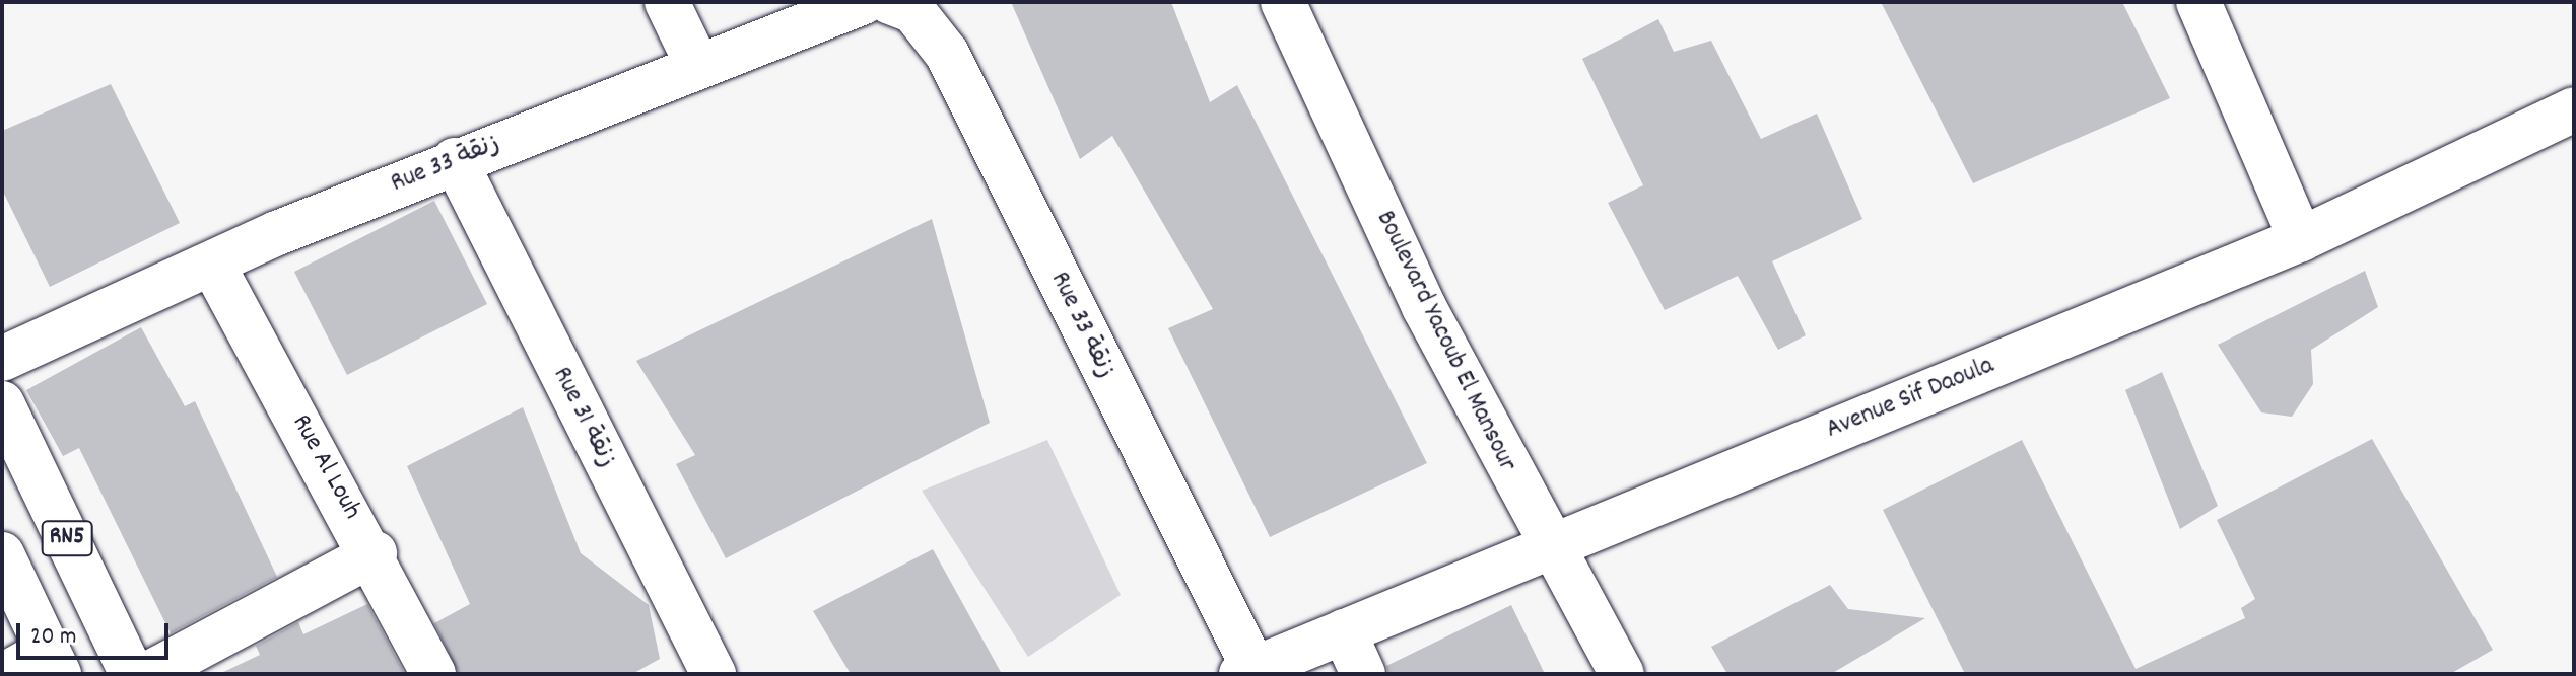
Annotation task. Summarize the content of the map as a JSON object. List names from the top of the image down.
{
  "streets": {
    "street": [
      "Rue 33 زنقة",
      "Boulevard Yacoub El Mansour",
      "Avenue Sif Daoula",
      "Rue 31 زنقة",
      "Rue Al Louh",
      "RN5"
    ]
  },
  "crossings": [
    ["Rue 33 زنقة", "Avenue Sif Daoula"],
    ["Rue 33 زنقة", "Rue 31 زنقة"],
    ["Rue 33 زنقة", "Rue Al Louh"],
    ["Boulevard Yacoub El Mansour", "Avenue Sif Daoula"]
  ],
  "scale_bar": "20 m"
}
